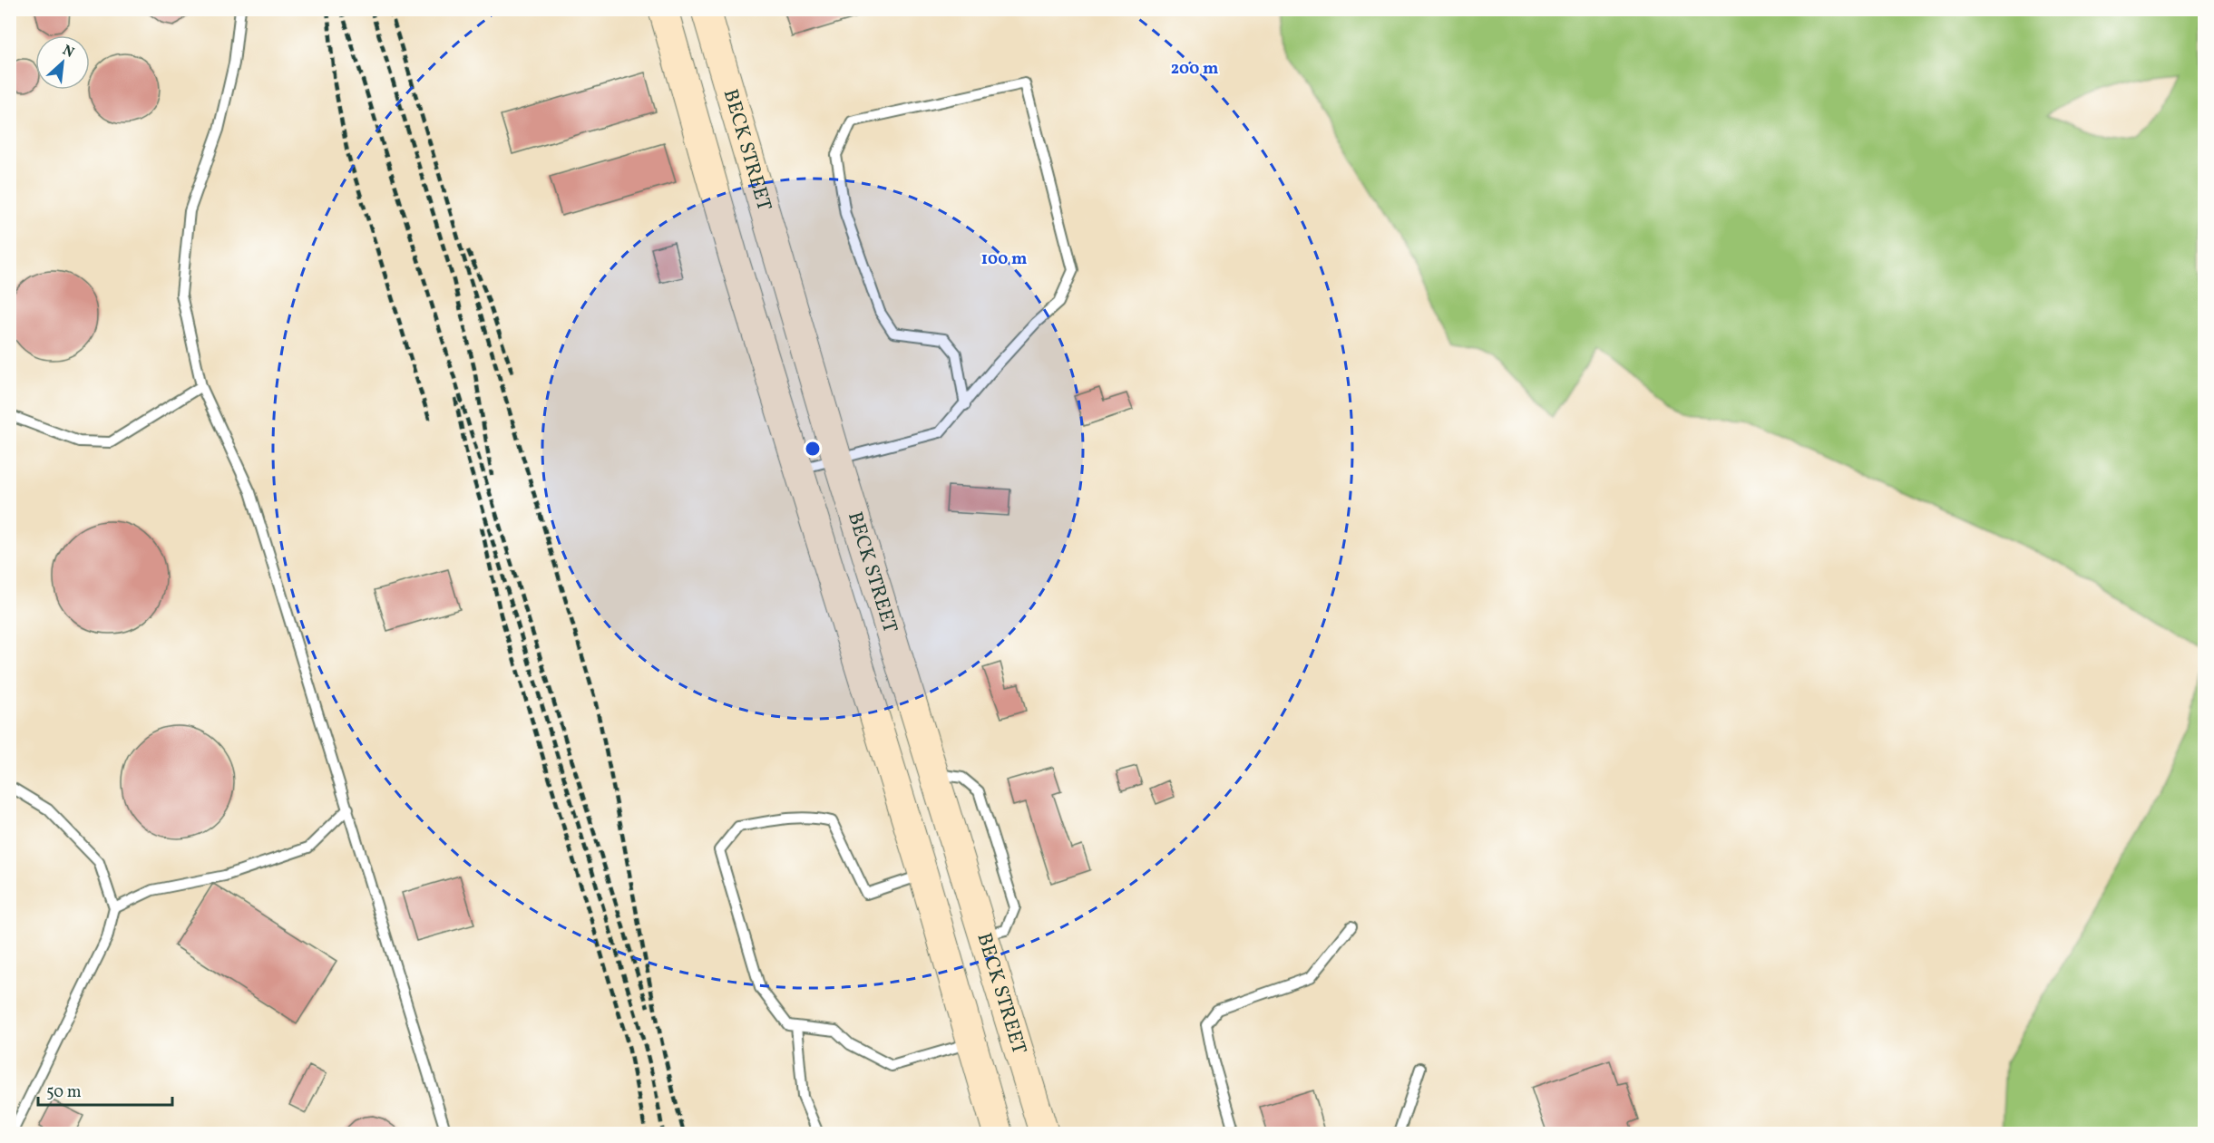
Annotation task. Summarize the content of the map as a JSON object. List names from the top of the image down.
{
  "streets": {
    "main road": ["BECK STREET"]
  },
  "scale_bar": "50 m",
  "north": "top right",
  "rings": ["200 m", "100 m"]
}
